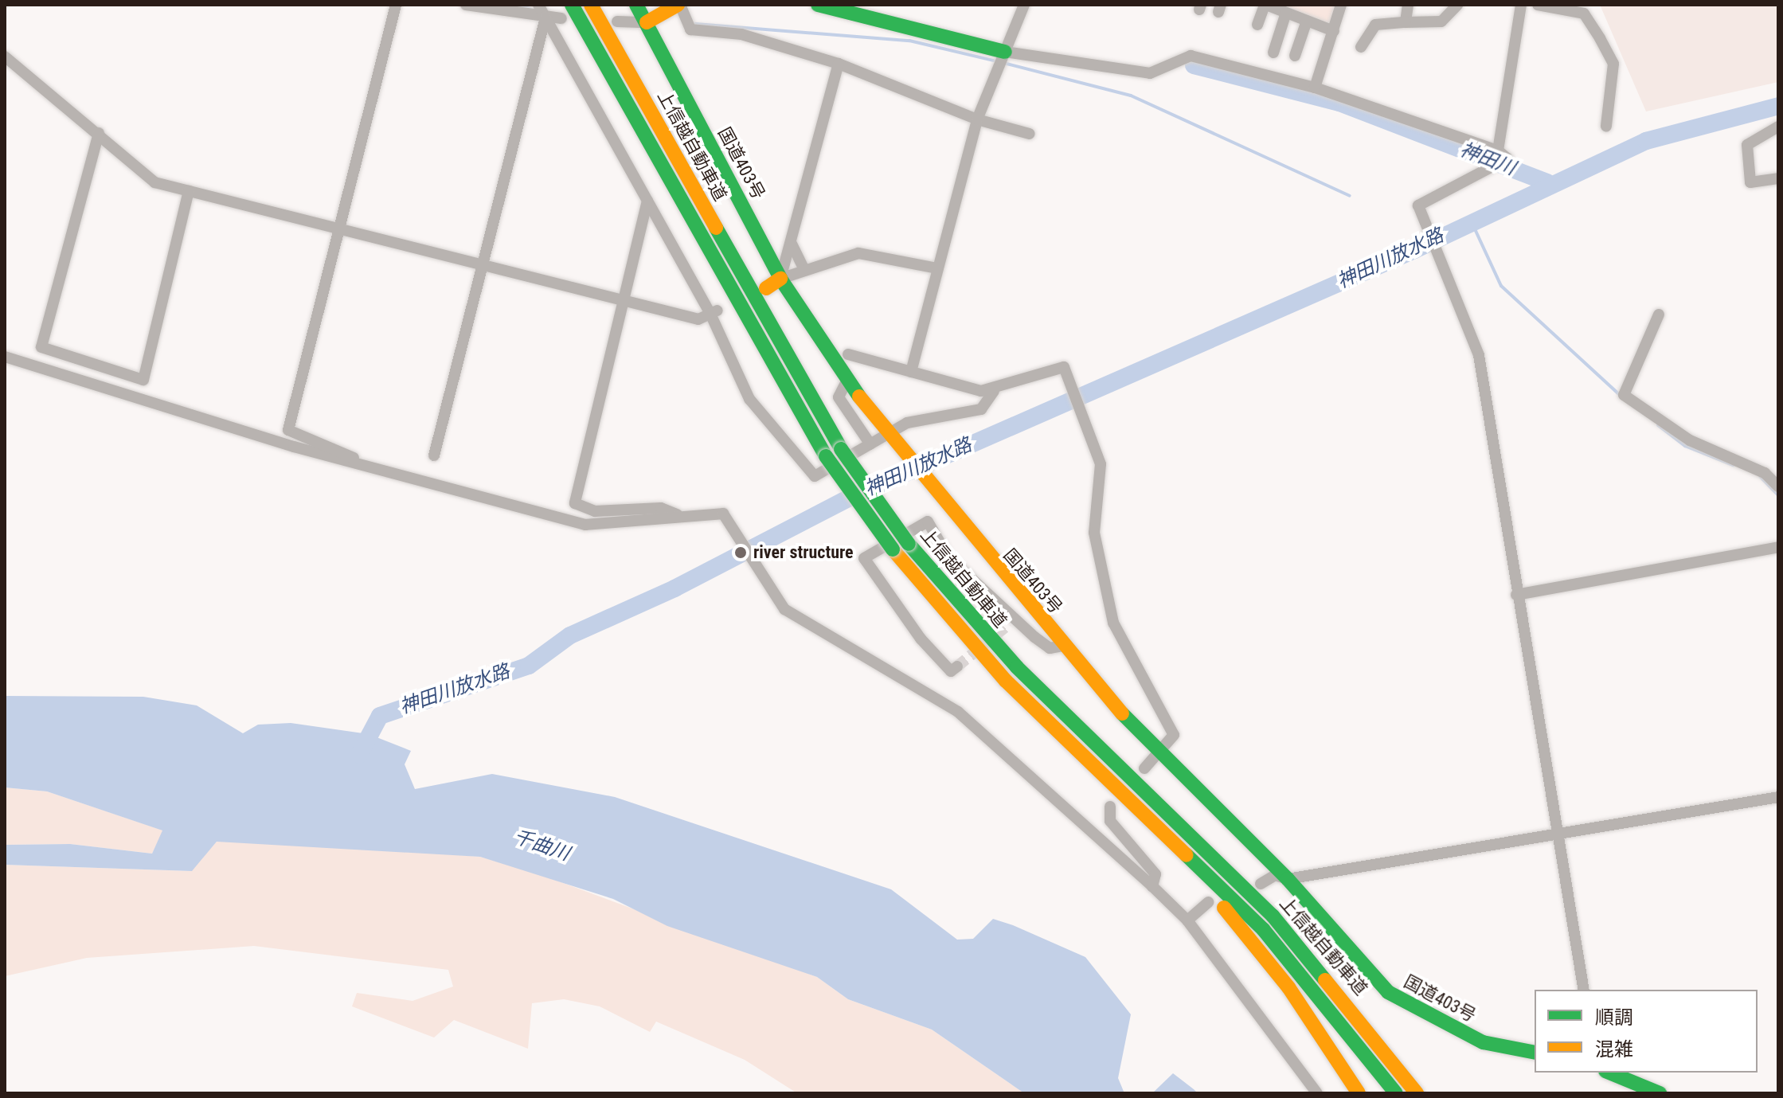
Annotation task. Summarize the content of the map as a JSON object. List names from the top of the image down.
{
  "streets": {
    "main road": ["上信越自動車道", "国道403号"]
  },
  "water": ["神田川", "神田川放水路", "千曲川"],
  "places": ["river structure"],
  "legend": ["順調", "混雑"]
}
